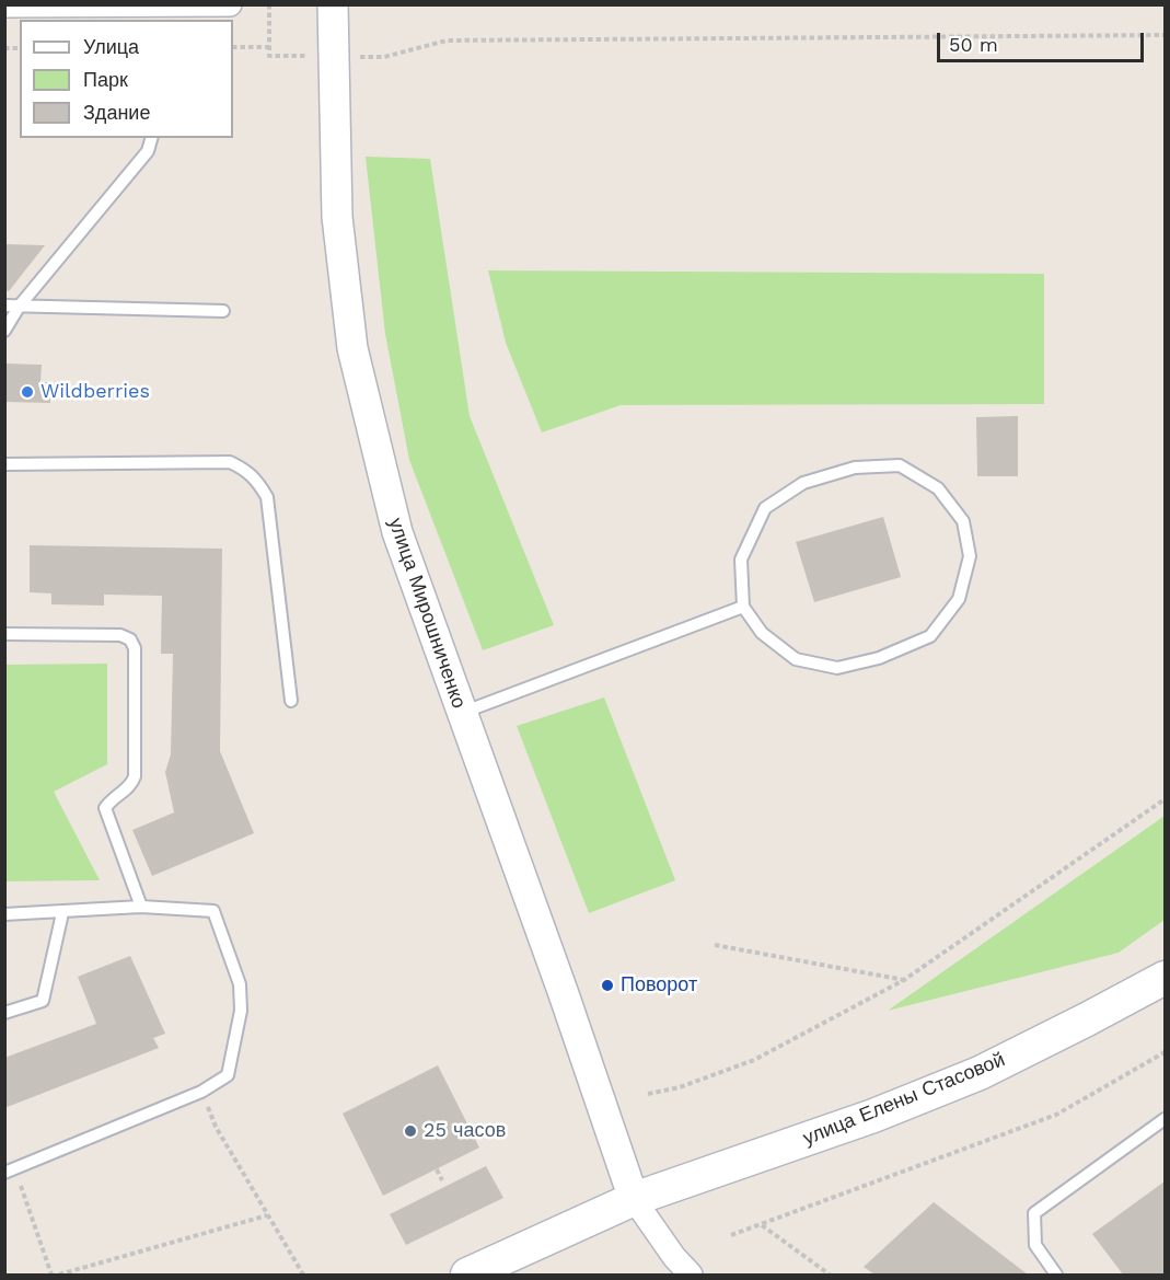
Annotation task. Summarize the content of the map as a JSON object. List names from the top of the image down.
{
  "streets": {
    "main road": ["улица Елены Стасовой"],
    "street": ["улица Мирошниченко"]
  },
  "crossings": [
    ["улица Мирошниченко", "улица Елены Стасовой"]
  ],
  "places": ["Wildberries", "Поворот", "25 часов"],
  "legend": ["Улица", "Парк", "Здание"],
  "scale_bar": "50 m"
}
